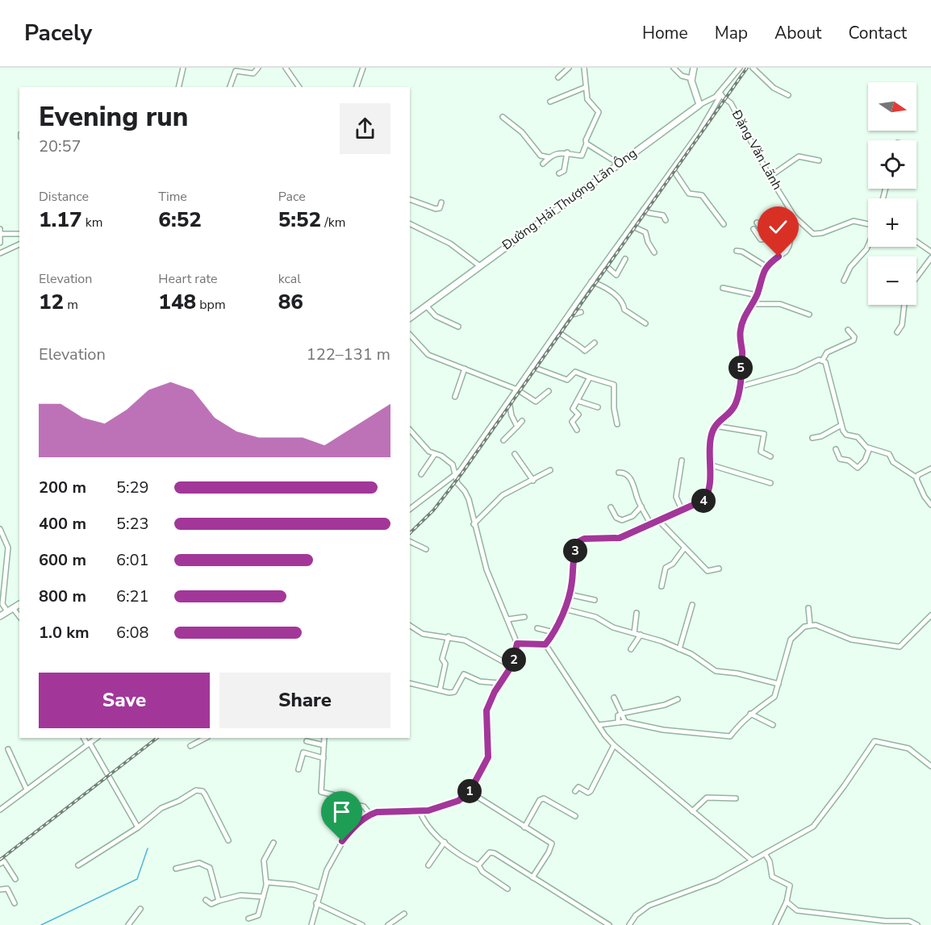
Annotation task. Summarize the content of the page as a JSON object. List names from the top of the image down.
{
  "streets": {
    "street": ["Đặng Văn Lãnh", "Đường Hải Thượng Lãn Ông"]
  },
  "north": "right",
  "page": {
    "header": "Pacely",
    "nav": [
      "Home",
      "Map",
      "About",
      "Contact"
    ],
    "map_buttons": ["+", "−"],
    "heading": ["Evening run", "20:57"],
    "stats": [
      ["Distance", "1.17 km"],
      ["Time", "6:52"],
      ["Pace", "5:52 /km"],
      ["Elevation", "12 m"],
      ["Heart rate", "148 bpm"],
      ["kcal", "86"]
    ],
    "chart": ["Elevation", "122–131 m"],
    "pins": [
      "5",
      "4",
      "3",
      "2",
      "1"
    ],
    "list": [
      {
        "name": "200 m",
        "note": "5:29"
      },
      {
        "name": "400 m",
        "note": "5:23"
      },
      {
        "name": "600 m",
        "note": "6:01"
      },
      {
        "name": "800 m",
        "note": "6:21"
      },
      {
        "name": "1.0 km",
        "note": "6:08"
      }
    ],
    "buttons": ["Save", "Share"]
  }
}
